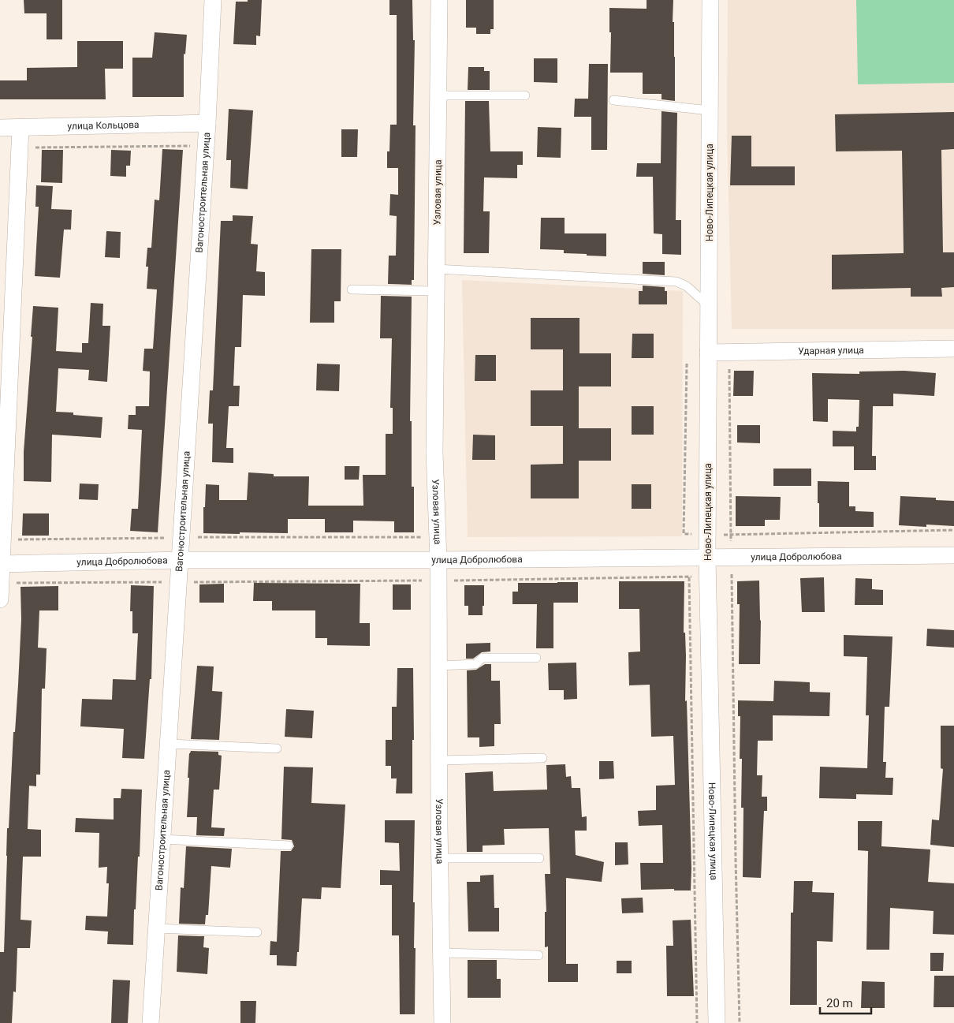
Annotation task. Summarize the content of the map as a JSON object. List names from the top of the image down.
{
  "streets": {
    "street": [
      "улица Кольцова",
      "Вагоностроительная улица",
      "Узловая улица",
      "Ново-Липецкая улица",
      "Ударная улица",
      "улица Добролюбова"
    ]
  },
  "crossings": [
    ["улица Кольцова", "Вагоностроительная улица"],
    ["Вагоностроительная улица", "улица Добролюбова"],
    ["Узловая улица", "улица Добролюбова"],
    ["Ново-Липецкая улица", "Ударная улица"],
    ["Ново-Липецкая улица", "улица Добролюбова"]
  ],
  "scale_bar": "20 m"
}
